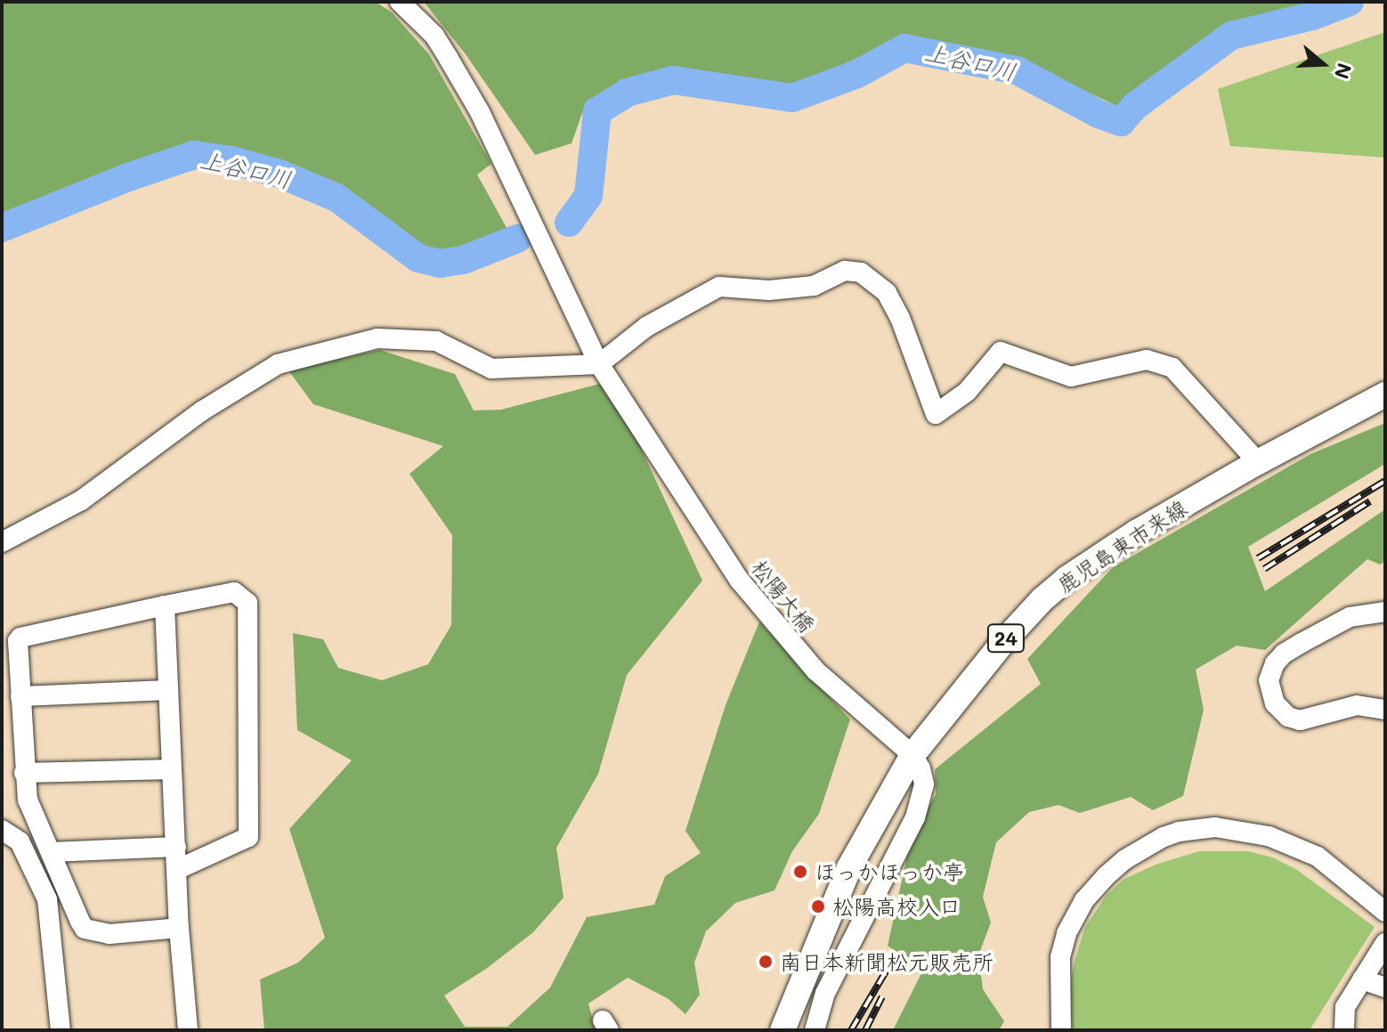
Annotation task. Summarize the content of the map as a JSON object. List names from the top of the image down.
{
  "streets": {
    "main road": ["鹿児島東市来線", "24"],
    "street": ["松陽大橋"]
  },
  "crossings": [
    ["鹿児島東市来線", "松陽大橋"]
  ],
  "water": ["上谷口川"],
  "places": ["ほっかほっか亭", "松陽高校入口", "南日本新聞松元販売所"],
  "north": "right"
}
